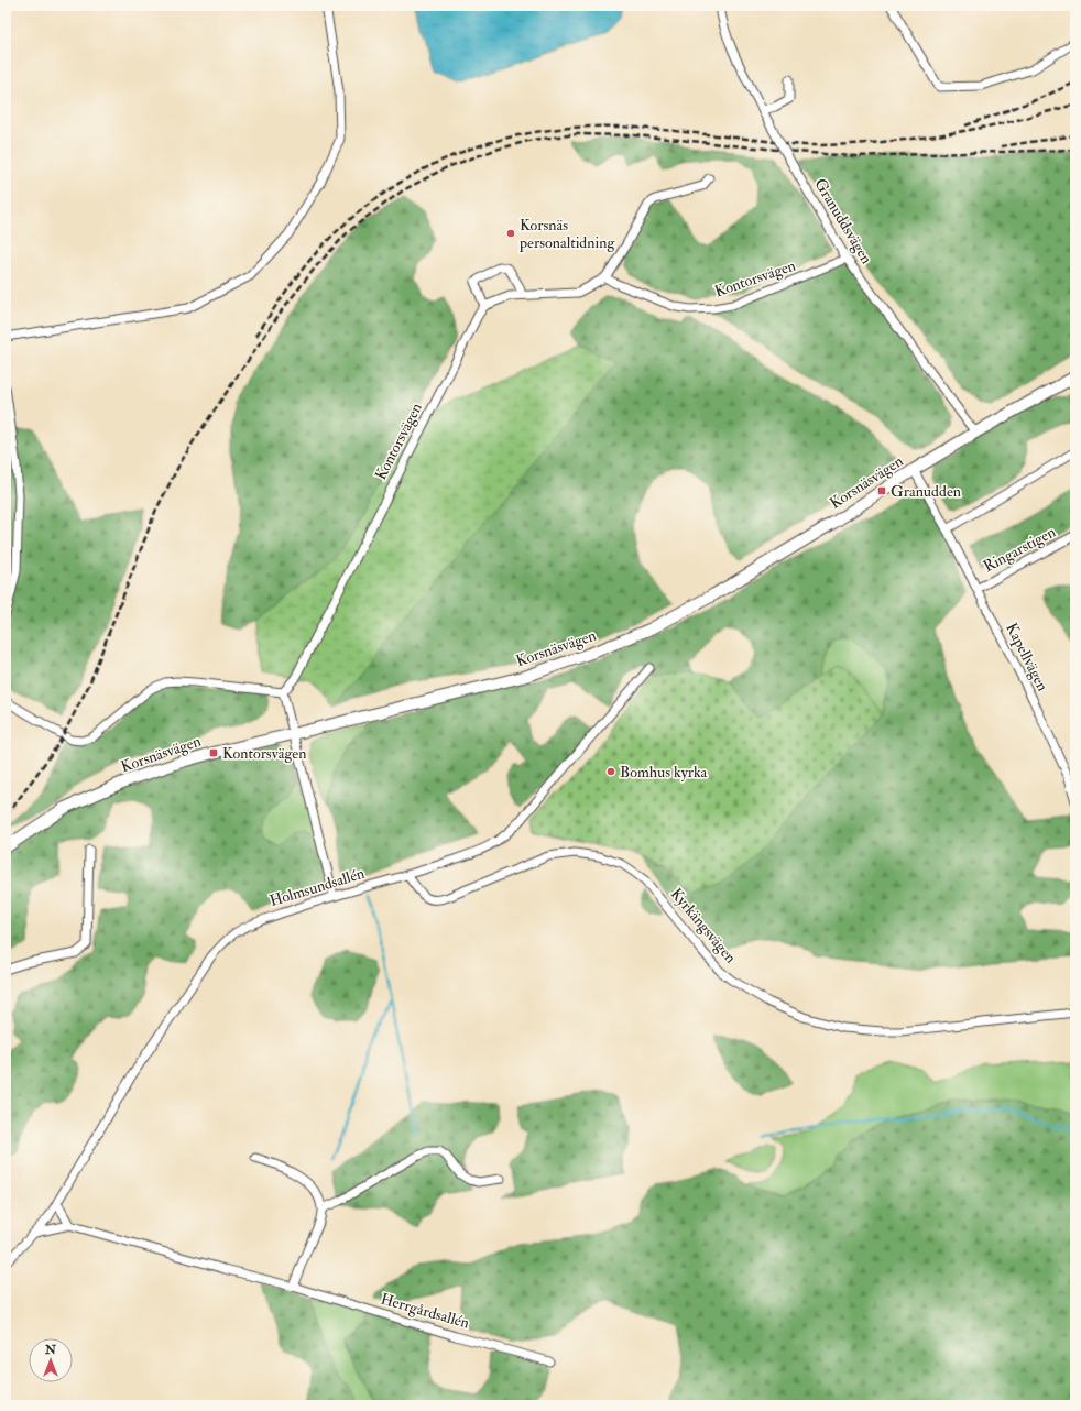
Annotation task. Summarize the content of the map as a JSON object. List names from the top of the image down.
{
  "streets": {
    "street": [
      "Granuddsvägen",
      "Kontorsvägen",
      "Korsnäsvägen",
      "Ringarstigen",
      "Kapellvägen",
      "Holmsundsallén",
      "Kyrkängsvägen",
      "Herrgårdsallén"
    ]
  },
  "crossings": [
    ["Granuddsvägen", "Kontorsvägen"],
    ["Granuddsvägen", "Korsnäsvägen"],
    ["Korsnäsvägen", "Kapellvägen"],
    ["Ringarstigen", "Kapellvägen"],
    ["Holmsundsallén", "Kyrkängsvägen"]
  ],
  "places": {
    "other": ["Korsnäs personaltidning", "Bomhus kyrka"],
    "transit": ["Granudden", "Kontorsvägen"]
  },
  "north": "top"
}
